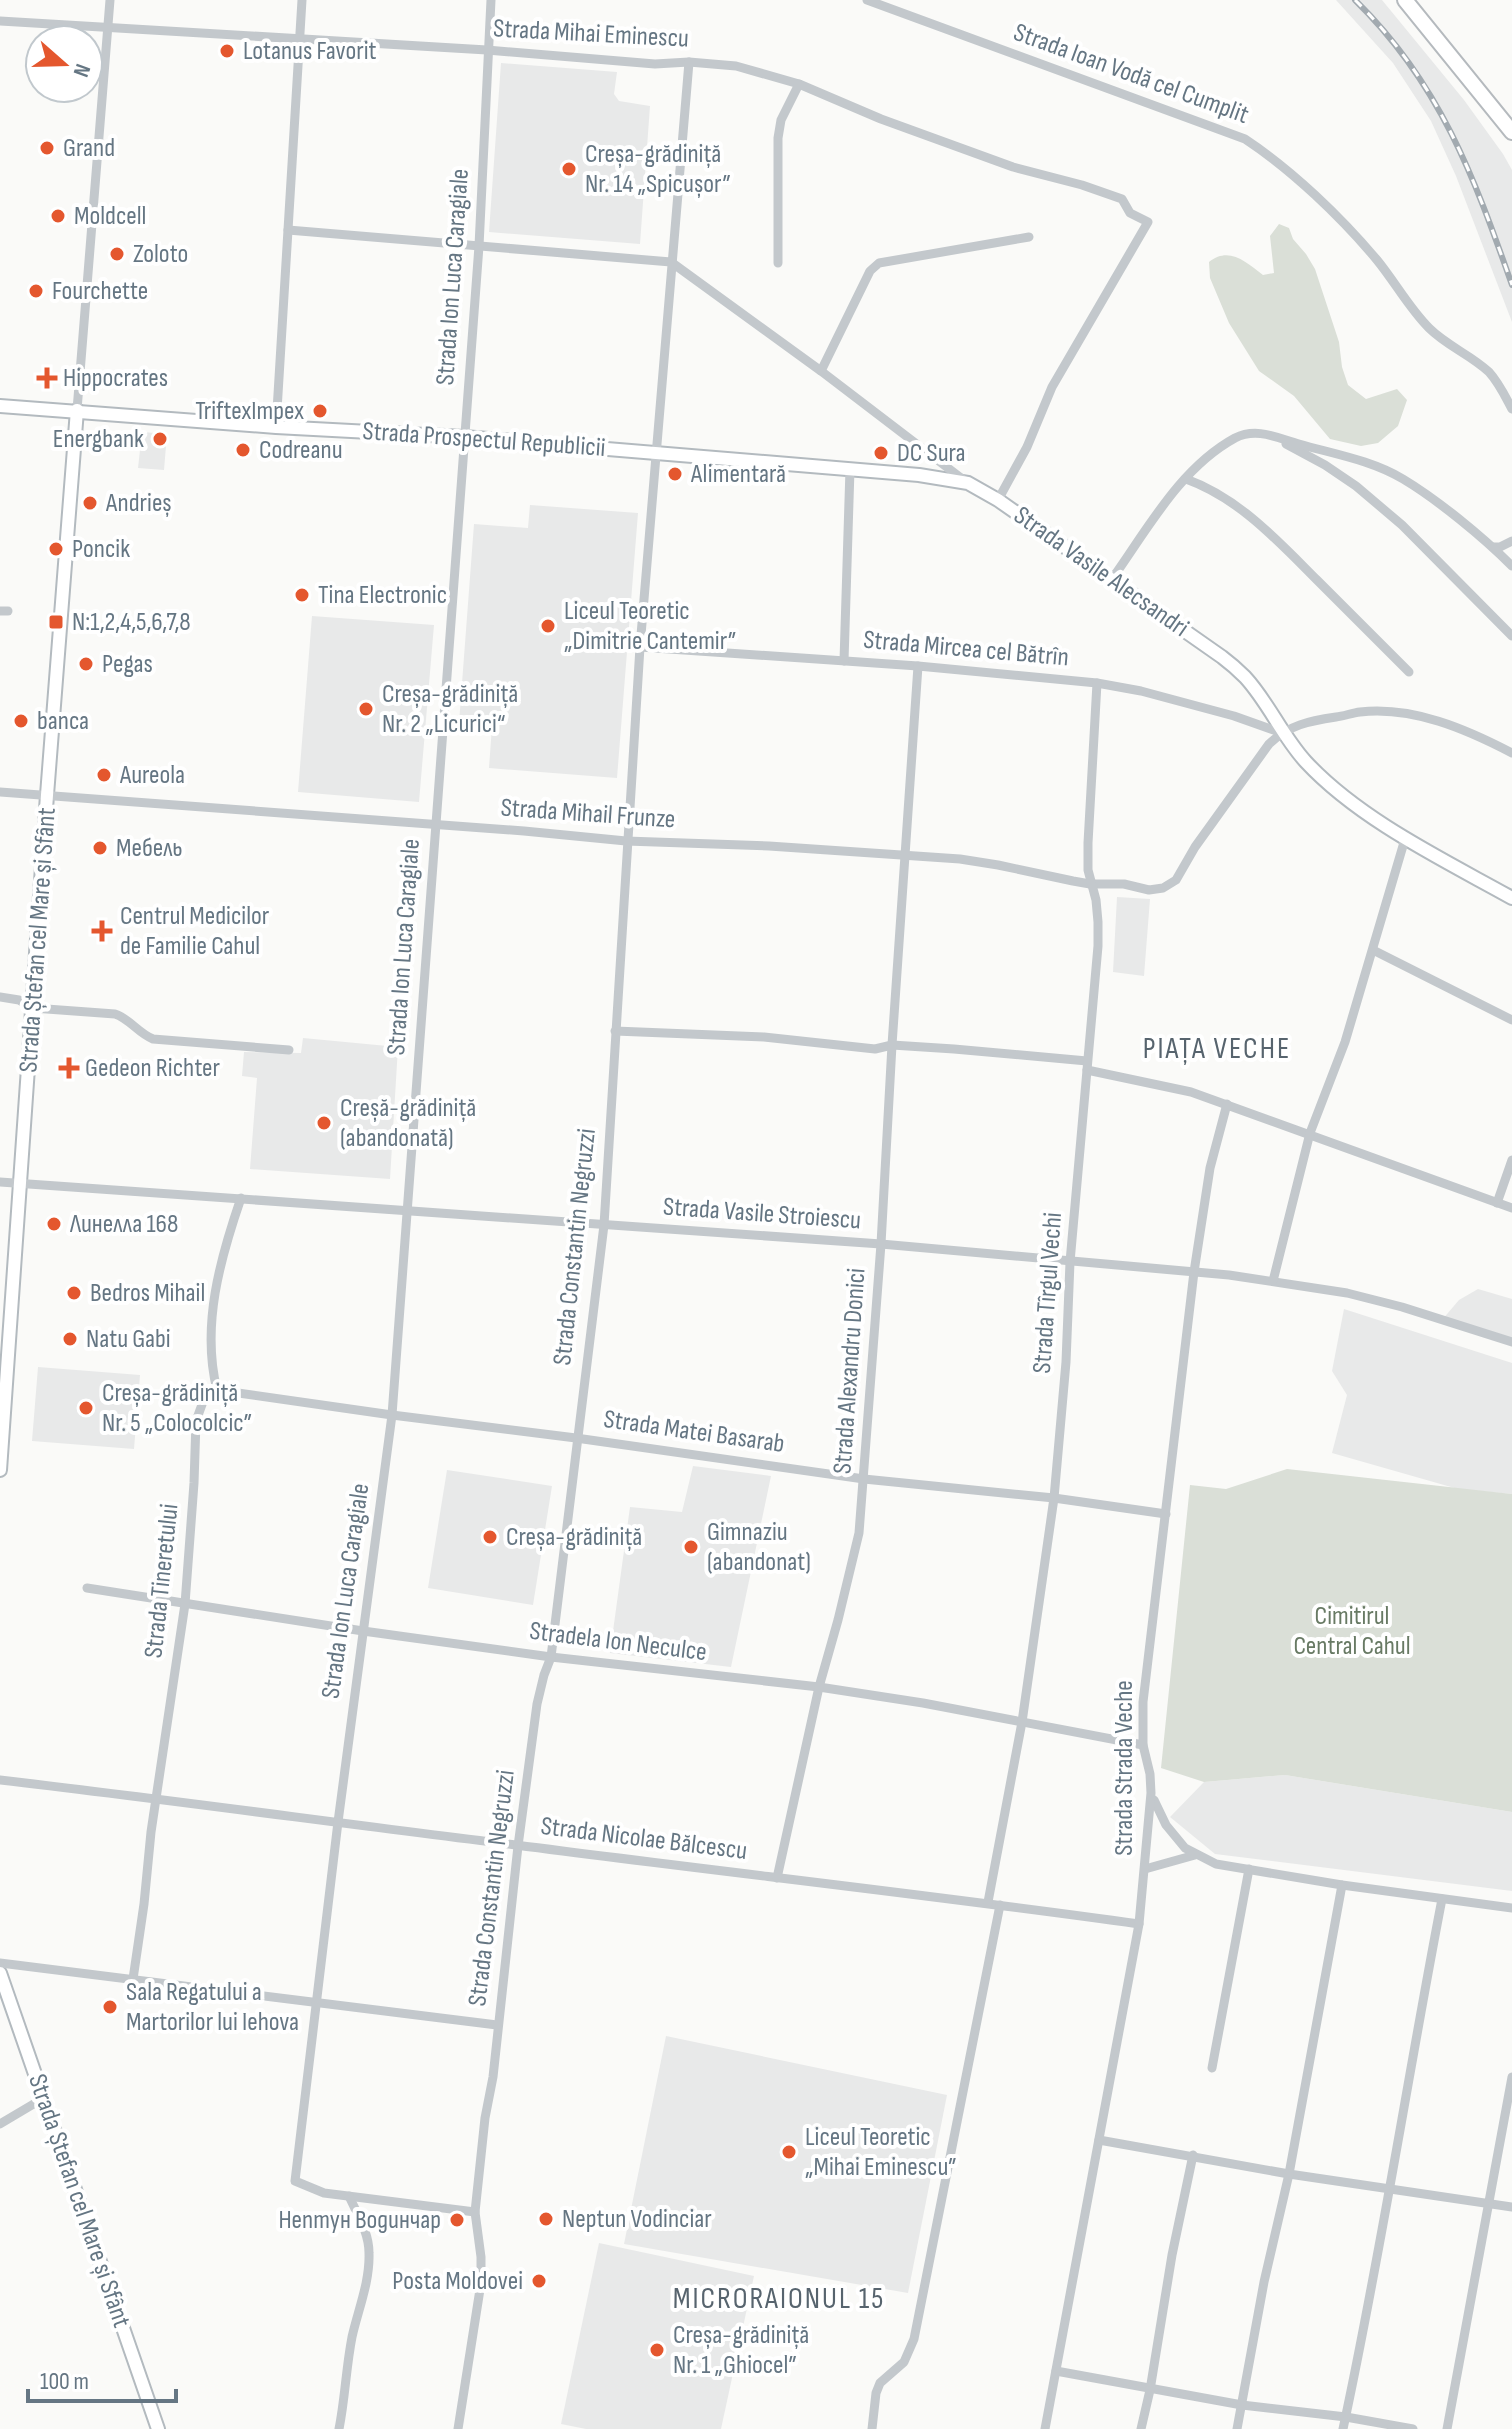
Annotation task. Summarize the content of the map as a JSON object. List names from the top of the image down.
{
  "streets": {
    "main road": ["Strada Prospectul Republicii", "Strada Vasile Alecsandri", "Strada Ștefan cel Mare și Sfânt"],
    "street": [
      "Strada Mihai Eminescu",
      "Strada Ioan Vodă cel Cumplit",
      "Strada Ion Luca Caragiale",
      "Strada Mircea cel Bătrîn",
      "Strada Mihail Frunze",
      "Strada Vasile Stroiescu",
      "Strada Constantin Negruzzi",
      "Strada Tîrgul Vechi",
      "Strada Alexandru Donici",
      "Strada Matei Basarab",
      "Strada Tineretului",
      "Stradela Ion Neculce",
      "Strada Strada Veche",
      "Strada Nicolae Bălcescu"
    ]
  },
  "crossings": [
    ["Strada Mihai Eminescu", "Strada Ion Luca Caragiale"],
    ["Strada Mihai Eminescu", "Strada Vasile Alecsandri"],
    ["Strada Mihai Eminescu", "Strada Constantin Negruzzi"],
    ["Strada Ion Luca Caragiale", "Strada Prospectul Republicii"],
    ["Strada Ion Luca Caragiale", "Strada Mihail Frunze"],
    ["Strada Ion Luca Caragiale", "Strada Vasile Stroiescu"],
    ["Strada Ion Luca Caragiale", "Strada Matei Basarab"],
    ["Strada Ion Luca Caragiale", "Stradela Ion Neculce"],
    ["Strada Ion Luca Caragiale", "Strada Nicolae Bălcescu"],
    ["Strada Prospectul Republicii", "Strada Vasile Alecsandri"],
    ["Strada Prospectul Republicii", "Strada Ștefan cel Mare și Sfânt"],
    ["Strada Prospectul Republicii", "Strada Constantin Negruzzi"],
    ["Strada Vasile Alecsandri", "Strada Mircea cel Bătrîn"],
    ["Strada Vasile Alecsandri", "Strada Mihail Frunze"],
    ["Strada Vasile Alecsandri", "Strada Constantin Negruzzi"],
    ["Strada Mircea cel Bătrîn", "Strada Mihail Frunze"],
    ["Strada Mircea cel Bătrîn", "Strada Constantin Negruzzi"],
    ["Strada Mircea cel Bătrîn", "Strada Tîrgul Vechi"],
    ["Strada Mircea cel Bătrîn", "Strada Alexandru Donici"],
    ["Strada Mihail Frunze", "Strada Ștefan cel Mare și Sfânt"],
    ["Strada Mihail Frunze", "Strada Constantin Negruzzi"],
    ["Strada Mihail Frunze", "Strada Tîrgul Vechi"],
    ["Strada Mihail Frunze", "Strada Alexandru Donici"],
    ["Strada Ștefan cel Mare și Sfânt", "Strada Vasile Stroiescu"],
    ["Strada Vasile Stroiescu", "Strada Constantin Negruzzi"],
    ["Strada Vasile Stroiescu", "Strada Tîrgul Vechi"],
    ["Strada Vasile Stroiescu", "Strada Alexandru Donici"],
    ["Strada Vasile Stroiescu", "Strada Strada Veche"],
    ["Strada Constantin Negruzzi", "Strada Matei Basarab"],
    ["Strada Constantin Negruzzi", "Stradela Ion Neculce"],
    ["Strada Constantin Negruzzi", "Strada Nicolae Bălcescu"],
    ["Strada Tîrgul Vechi", "Strada Matei Basarab"],
    ["Strada Tîrgul Vechi", "Stradela Ion Neculce"],
    ["Strada Tîrgul Vechi", "Strada Nicolae Bălcescu"],
    ["Strada Alexandru Donici", "Strada Matei Basarab"],
    ["Strada Alexandru Donici", "Stradela Ion Neculce"],
    ["Strada Alexandru Donici", "Strada Nicolae Bălcescu"],
    ["Strada Matei Basarab", "Strada Tineretului"],
    ["Strada Matei Basarab", "Strada Strada Veche"],
    ["Strada Tineretului", "Stradela Ion Neculce"],
    ["Strada Tineretului", "Strada Nicolae Bălcescu"],
    ["Stradela Ion Neculce", "Strada Strada Veche"],
    ["Strada Strada Veche", "Strada Nicolae Bălcescu"]
  ],
  "districts": ["PIAȚA VECHE", "MICRORAIONUL 15"],
  "parks": ["Cimitirul Central Cahul"],
  "places": {
    "other": [
      "Lotanus Favorit",
      "Grand",
      "Creșa-grădiniță Nr. 14 „Spicușor”",
      "Moldcell",
      "Zoloto",
      "Fourchette",
      "TriftexImpex",
      "Energbank",
      "Codreanu",
      "DC Sura",
      "Alimentară",
      "Andrieș",
      "Poncik",
      "Tina Electronic",
      "Liceul Teoretic „Dimitrie Cantemir”",
      "Pegas",
      "Creșa-grădiniță Nr. 2 „Licurici“",
      "banca",
      "Aureola",
      "Мебель",
      "Creșă-grădiniță (abandonată)",
      "Линелла 168",
      "Bedros Mihail",
      "Natu Gabi",
      "Creșa-grădiniță Nr. 5 „Colocolcic”",
      "Creșa-grădiniță",
      "Gimnaziu (abandonat)",
      "Sala Regatului a Martorilor lui Iehova",
      "Liceul Teoretic „Mihai Eminescu”",
      "Neptun Vodinciar",
      "Нептун Водинчар",
      "Posta Moldovei",
      "Creșa-grădiniță Nr. 1 „Ghiocel”"
    ],
    "health": ["Hippocrates", "Centrul Medicilor de Familie Cahul", "Gedeon Richter"],
    "transit": ["N:1,2,4,5,6,7,8"]
  },
  "scale_bar": "100 m",
  "north": "right"
}
